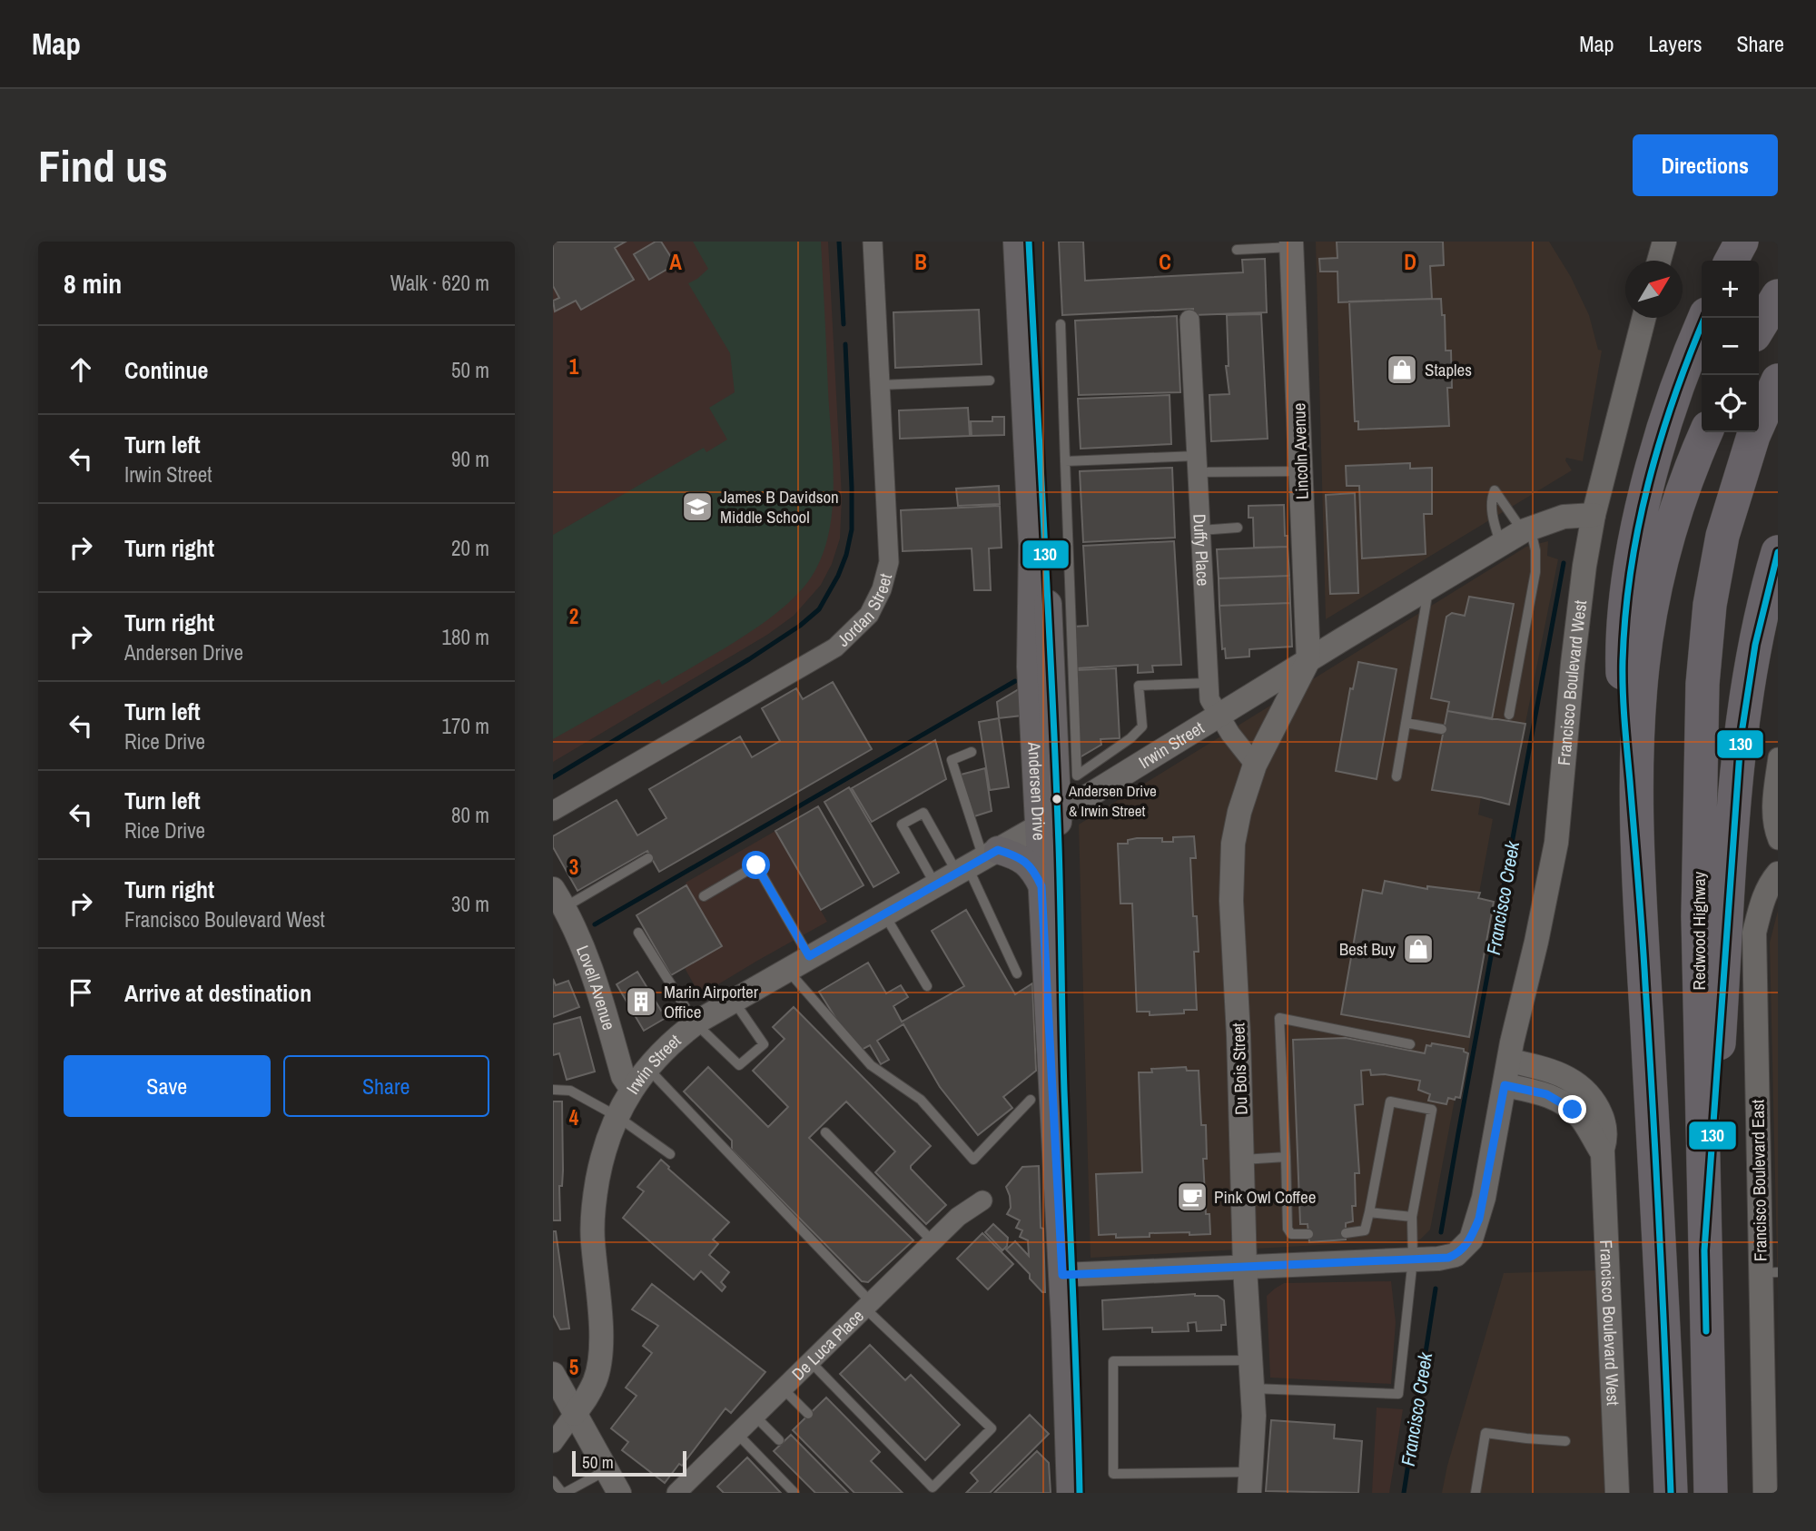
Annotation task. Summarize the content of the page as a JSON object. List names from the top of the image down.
{
  "streets": {
    "highway": ["Redwood Highway"],
    "main road": ["Andersen Drive"],
    "street": [
      "Lincoln Avenue",
      "Duffy Place",
      "Jordan Street",
      "Francisco Boulevard West",
      "Irwin Street",
      "Lovell Avenue",
      "Du Bois Street",
      "Francisco Boulevard East",
      "De Luca Place"
    ]
  },
  "crossings": [
    ["Lincoln Avenue", "Irwin Street"],
    ["Lincoln Avenue", "Du Bois Street"],
    ["Duffy Place", "Irwin Street"],
    ["Duffy Place", "Du Bois Street"],
    ["Francisco Boulevard West", "Irwin Street"],
    ["Irwin Street", "Andersen Drive"],
    ["Irwin Street", "Lovell Avenue"],
    ["Irwin Street", "Du Bois Street"]
  ],
  "water": ["Francisco Creek"],
  "places": {
    "shop": ["Staples", "Best Buy"],
    "school or university": ["James B Davidson Middle School"],
    "other": ["Andersen Drive & Irwin Street"],
    "building": ["Marin Airporter Office"],
    "cafe": ["Pink Owl Coffee"]
  },
  "lines": ["transit line 130"],
  "scale_bar": "50 m",
  "north": "top right",
  "page": {
    "header": "Map",
    "nav": ["Map", "Layers", "Share"],
    "buttons": [
      "Directions",
      ["Save", "Share"]
    ],
    "title": "Find us",
    "heading": ["8 min", "Walk · 620 m"],
    "map_buttons": ["+", "−"],
    "list": [
      ["Continue", "50 m"],
      ["Turn left", "Irwin Street", "90 m"],
      ["Turn right", "20 m"],
      ["Turn right", "Andersen Drive", "180 m"],
      ["Turn left", "Rice Drive", "170 m"],
      ["Turn left", "Rice Drive", "80 m"],
      ["Turn right", "Francisco Boulevard West", "30 m"],
      "Arrive at destination"
    ],
    "scale": "50 m"
  },
  "grid": {
    "columns": [
      "A",
      "B",
      "C",
      "D"
    ],
    "rows": [
      "1",
      "2",
      "3",
      "4",
      "5"
    ]
  }
}
